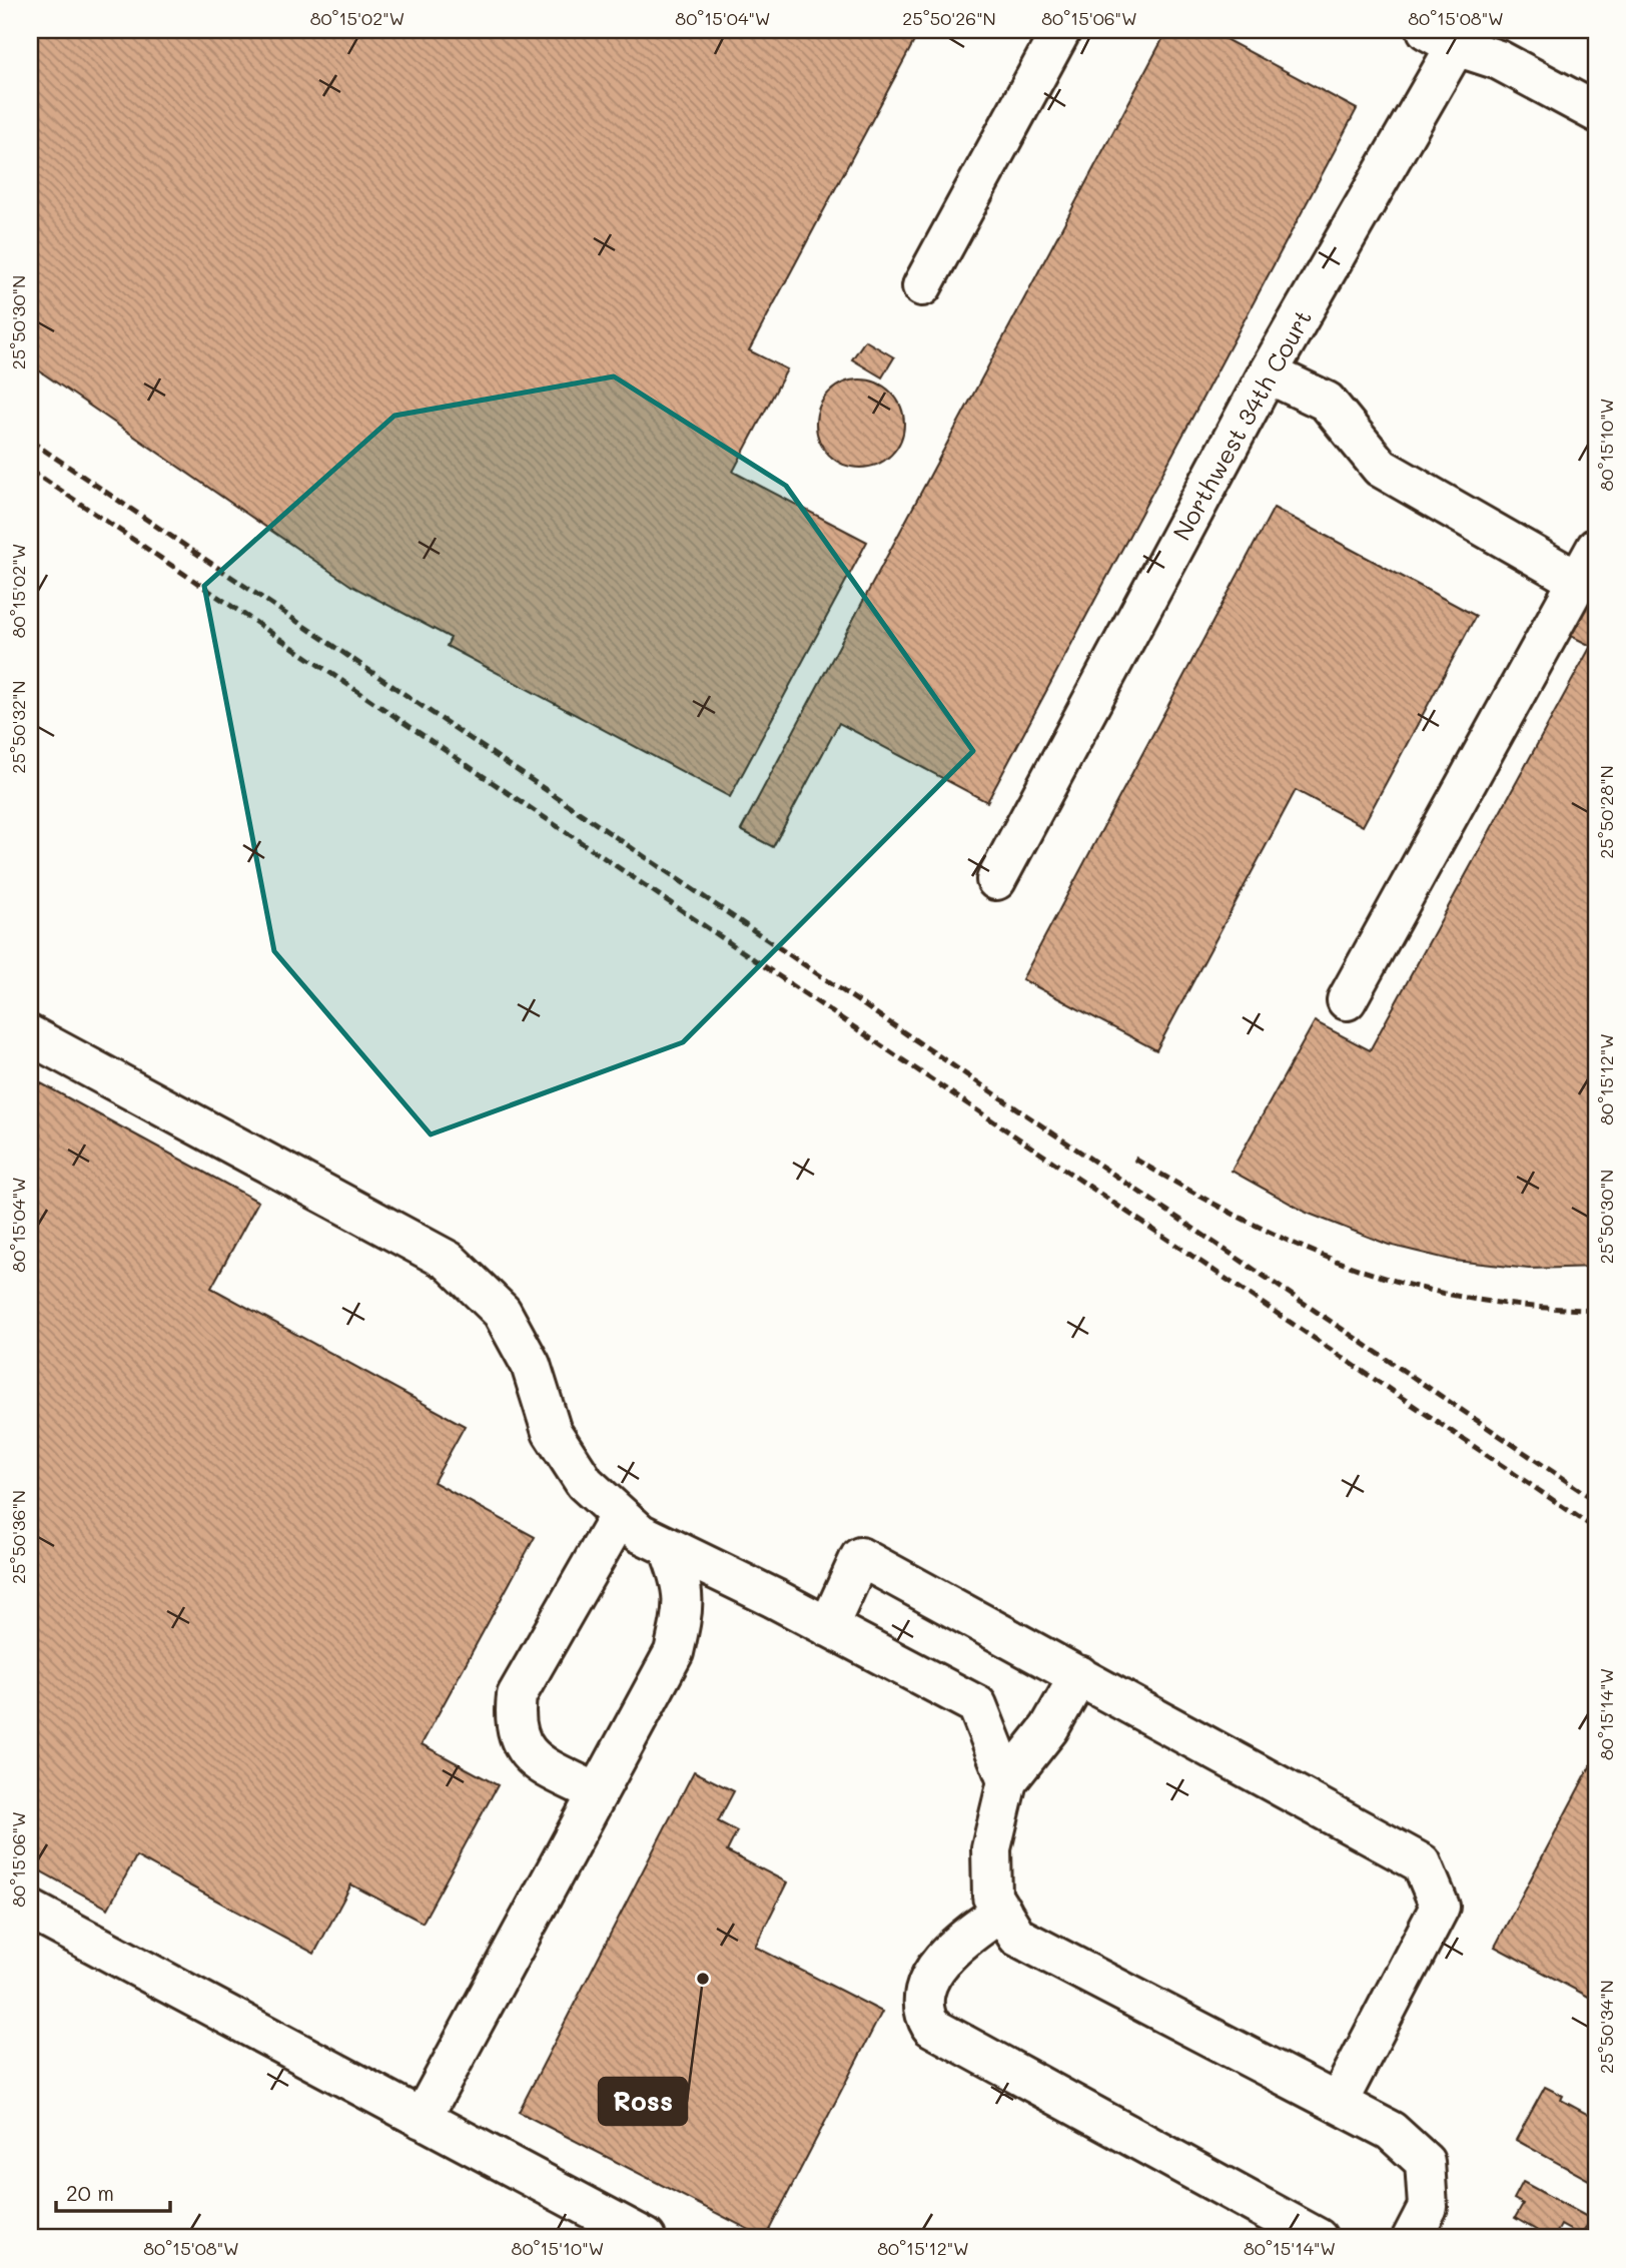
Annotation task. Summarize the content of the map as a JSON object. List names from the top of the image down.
{
  "streets": {
    "street": ["Northwest 34th Court"]
  },
  "places": ["Ross"],
  "scale_bar": "20 m",
  "coordinates": [
    "80°15'02\"W",
    "80°15'04\"W",
    "25°50'26\"N",
    "80°15'06\"W",
    "80°15'08\"W",
    "25°50'30\"N",
    "80°15'10\"W",
    "25°50'32\"N",
    "25°50'28\"N",
    "80°15'12\"W",
    "25°50'36\"N",
    "80°15'14\"W",
    "25°50'34\"N"
  ]
}
